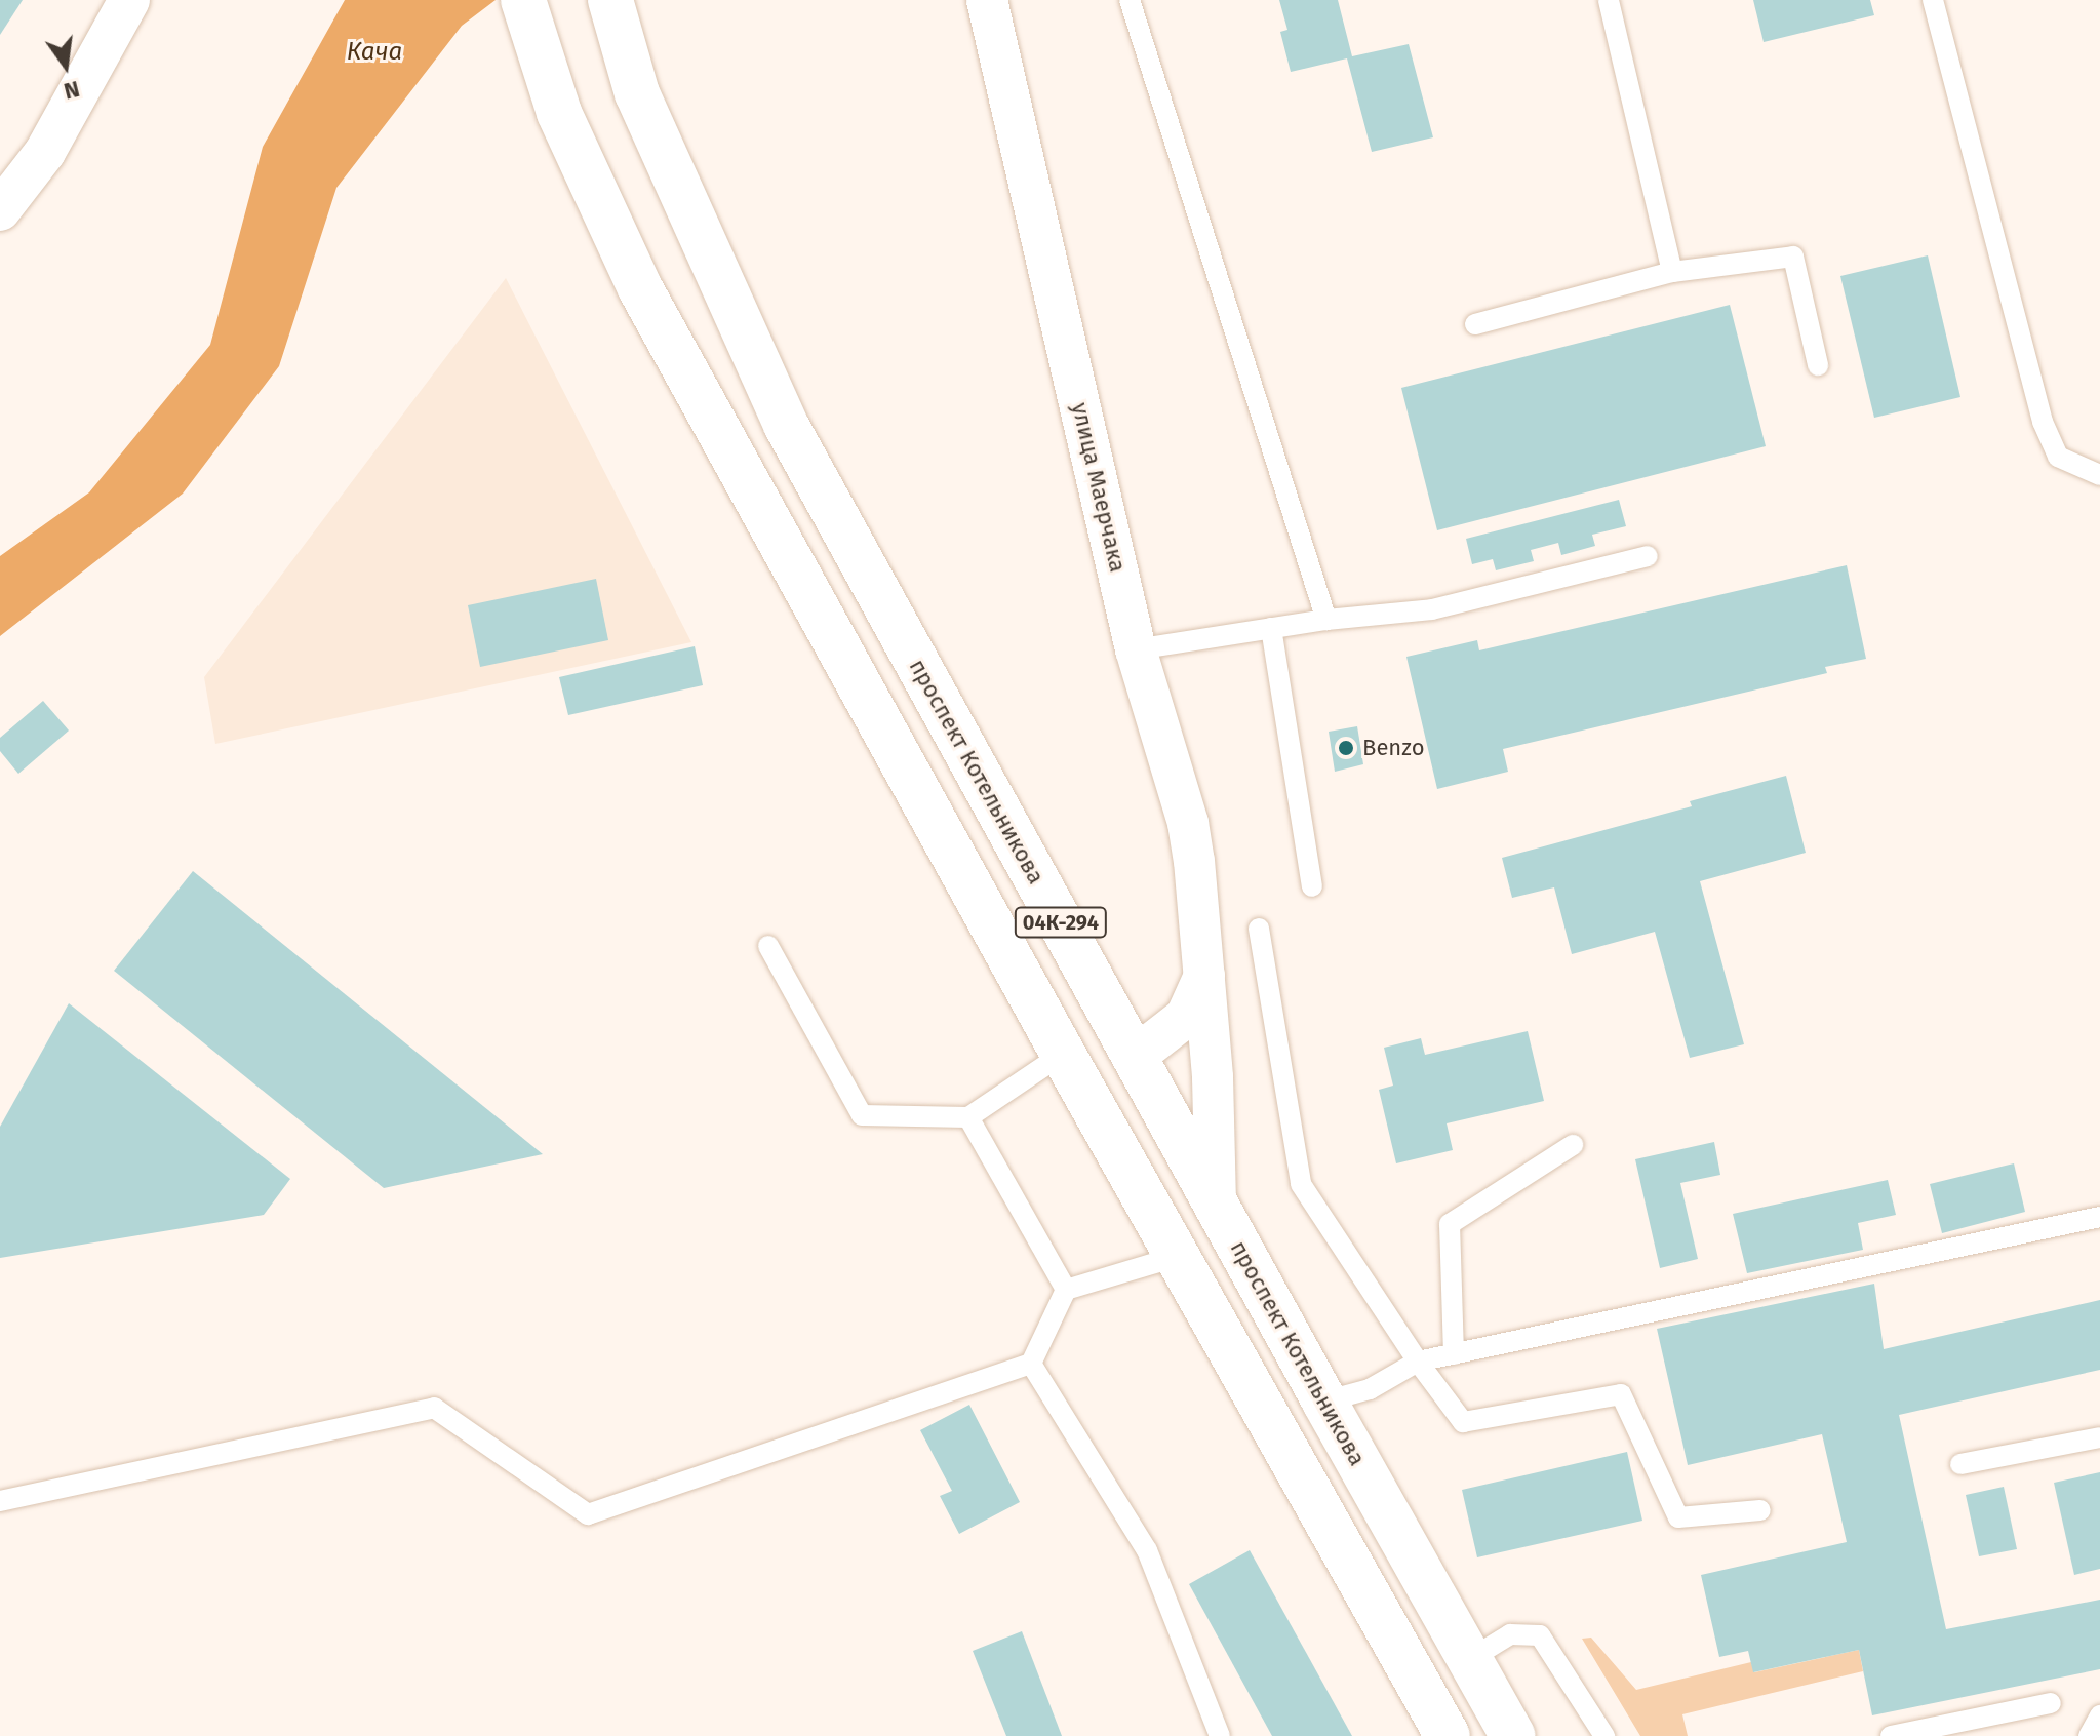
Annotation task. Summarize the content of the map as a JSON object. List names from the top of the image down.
{
  "streets": {
    "highway": ["проспект Котельникова", "04К-294"],
    "street": ["улица Маерчака"]
  },
  "crossings": [
    ["улица Маерчака", "проспект Котельникова"]
  ],
  "water": ["Кача"],
  "places": ["Benzo"],
  "north": "bottom"
}
